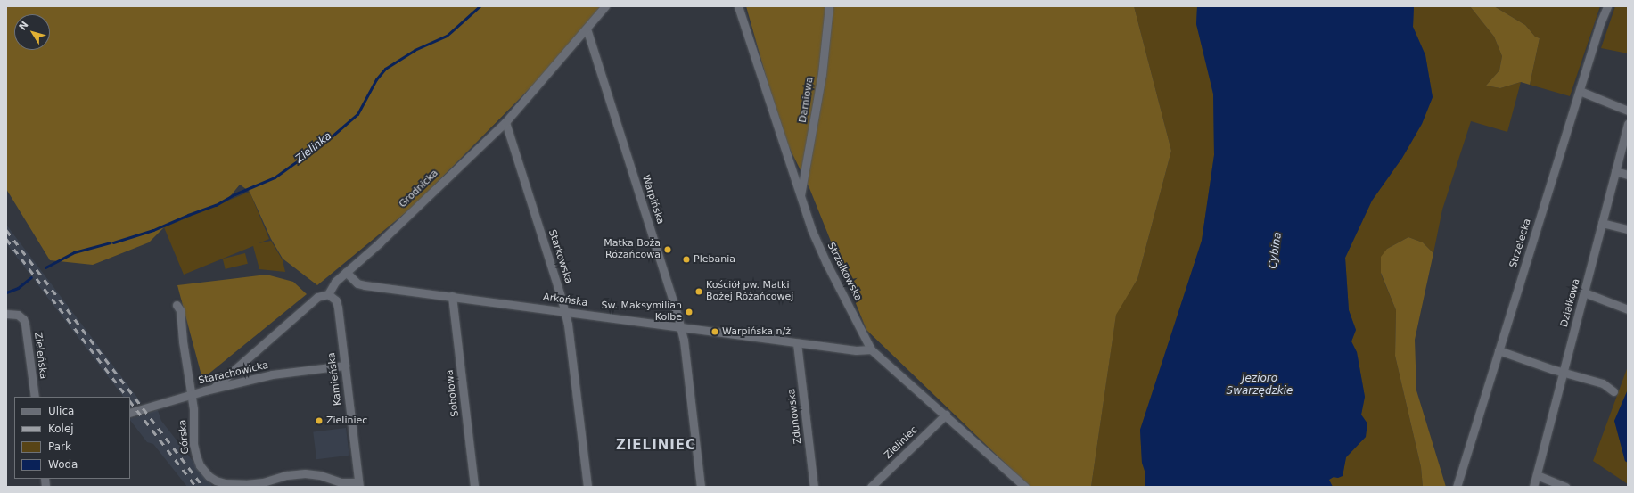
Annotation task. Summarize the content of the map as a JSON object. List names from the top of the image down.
{
  "streets": {
    "street": [
      "Darniowa",
      "Grodnicka",
      "Warpińska",
      "Strzelecka",
      "Starkowska",
      "Strzałkowska",
      "Arkońska",
      "Działkowa",
      "Zieleńska",
      "Starachowicka",
      "Kamieńska",
      "Sobolowa",
      "Zdunowska",
      "Górska",
      "Zieliniec"
    ]
  },
  "crossings": [
    ["Darniowa", "Strzałkowska"],
    ["Grodnicka", "Warpińska"],
    ["Grodnicka", "Starkowska"],
    ["Grodnicka", "Arkońska"],
    ["Grodnicka", "Kamieńska"],
    ["Warpińska", "Arkońska"],
    ["Starkowska", "Arkońska"],
    ["Strzałkowska", "Arkońska"],
    ["Strzałkowska", "Zieliniec"],
    ["Arkońska", "Sobolowa"],
    ["Arkońska", "Zdunowska"],
    ["Starachowicka", "Kamieńska"],
    ["Starachowicka", "Górska"],
    ["Kamieńska", "Górska"]
  ],
  "districts": ["ZIELINIEC"],
  "water": ["Zielinka", "Cybina", "Jezioro Swarzędzkie"],
  "places": [
    "Matka Boża Różańcowa",
    "Plebania",
    "Kościół pw. Matki Bożej Różańcowej",
    "Św. Maksymilian Kolbe",
    "Warpińska n/ż",
    "Zieliniec"
  ],
  "legend": [
    "Ulica",
    "Kolej",
    "Park",
    "Woda"
  ],
  "north": "top left"
}
